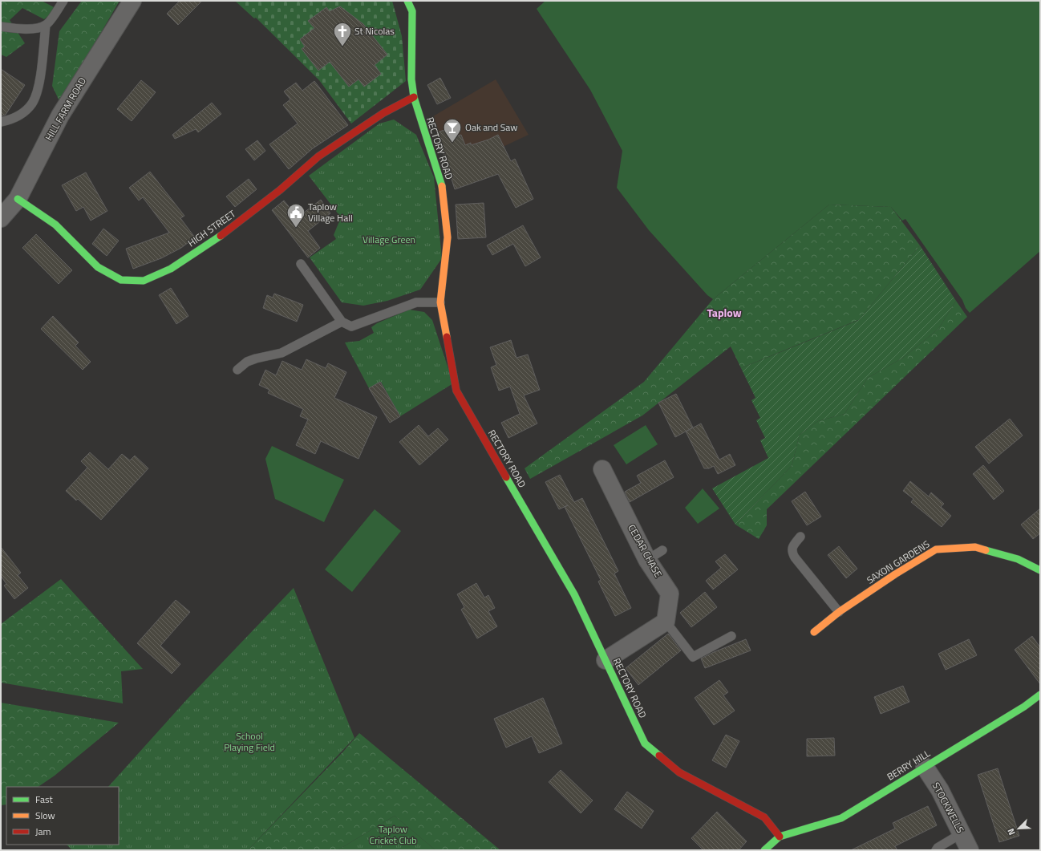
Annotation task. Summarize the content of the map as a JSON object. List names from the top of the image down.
{
  "streets": {
    "street": [
      "HILL FARM ROAD",
      "RECTORY ROAD",
      "HIGH STREET",
      "CEDAR CHASE",
      "SAXON GARDENS",
      "BERRY HILL",
      "STOCKWELLS"
    ]
  },
  "crossings": [
    ["HILL FARM ROAD", "HIGH STREET"],
    ["RECTORY ROAD", "HIGH STREET"],
    ["RECTORY ROAD", "BERRY HILL"],
    ["BERRY HILL", "STOCKWELLS"]
  ],
  "districts": ["Taplow"],
  "parks": ["Village Green", "School Playing Field", "Taplow Cricket Club"],
  "places": {
    "church": ["St Nicolas"],
    "bar": ["Oak and Saw"],
    "public building": ["Taplow Village Hall"]
  },
  "legend": ["Fast", "Slow", "Jam"],
  "north": "bottom left"
}
